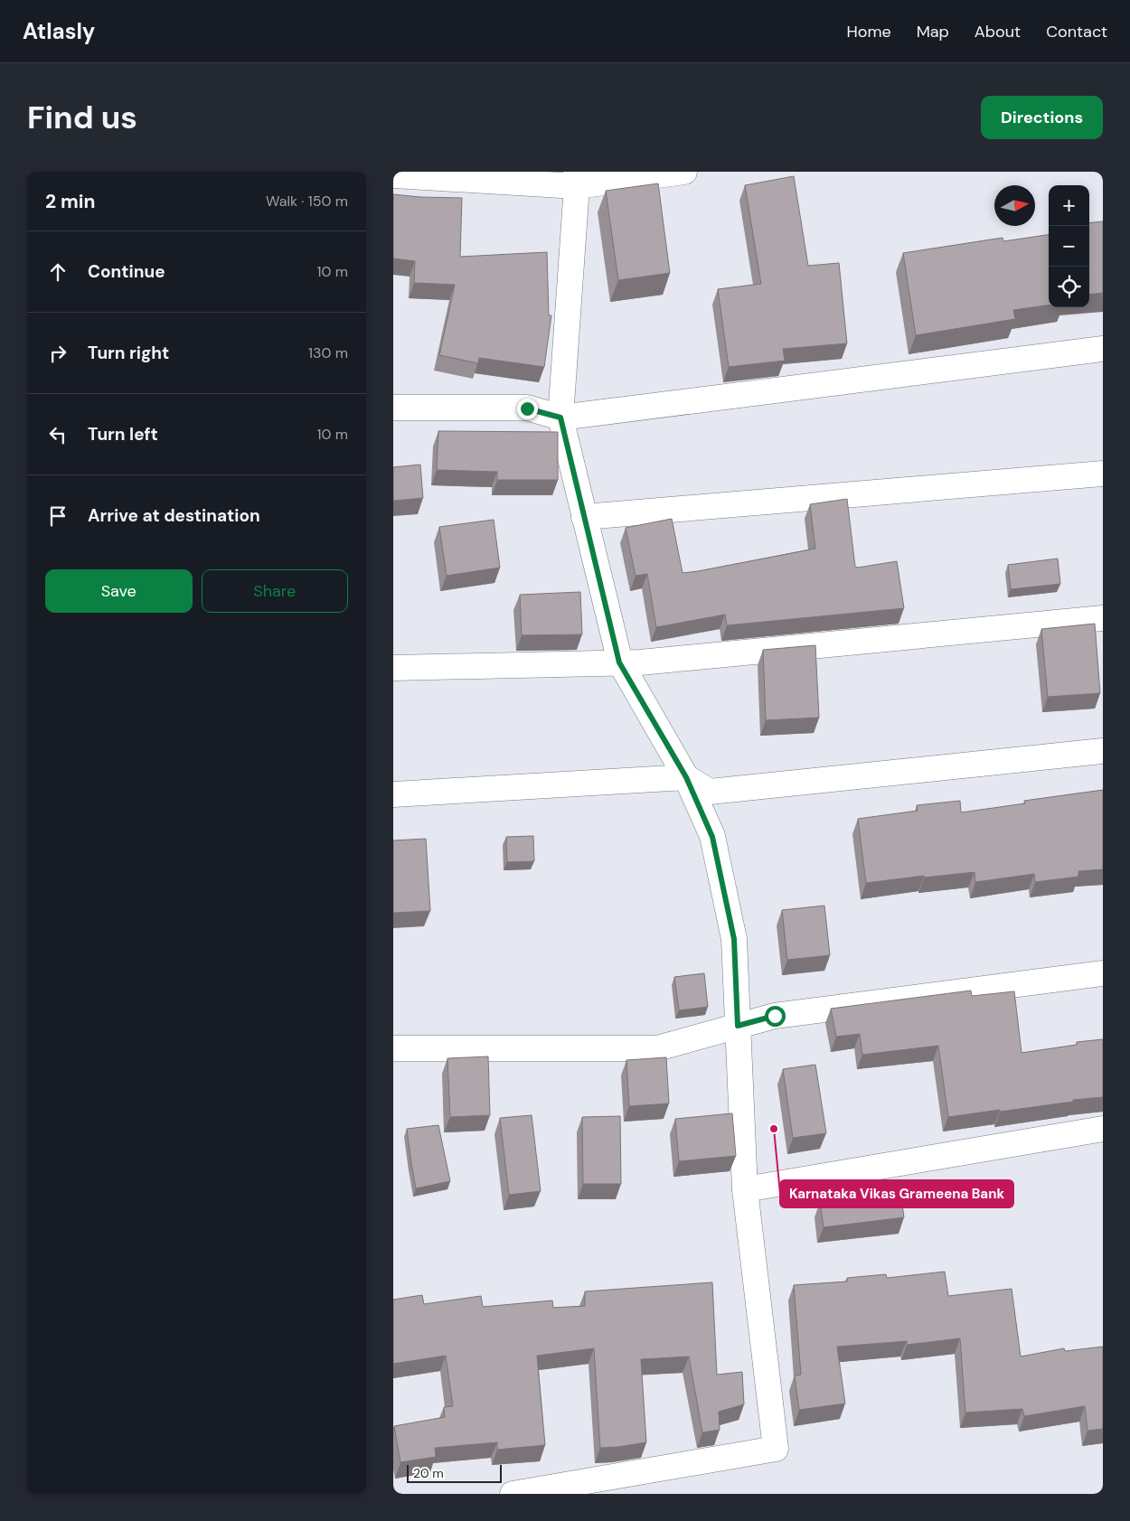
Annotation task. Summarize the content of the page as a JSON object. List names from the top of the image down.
{
  "places": ["Karnataka Vikas Grameena Bank"],
  "scale_bar": "20 m",
  "north": "right",
  "page": {
    "header": "Atlasly",
    "nav": [
      "Home",
      "Map",
      "About",
      "Contact"
    ],
    "buttons": [
      "Directions",
      ["Save", "Share"]
    ],
    "title": "Find us",
    "heading": ["2 min", "Walk · 150 m"],
    "map_buttons": ["+", "−"],
    "list": [
      ["Continue", "10 m"],
      ["Turn right", "130 m"],
      ["Turn left", "10 m"],
      "Arrive at destination"
    ],
    "scale": "20 m"
  }
}
